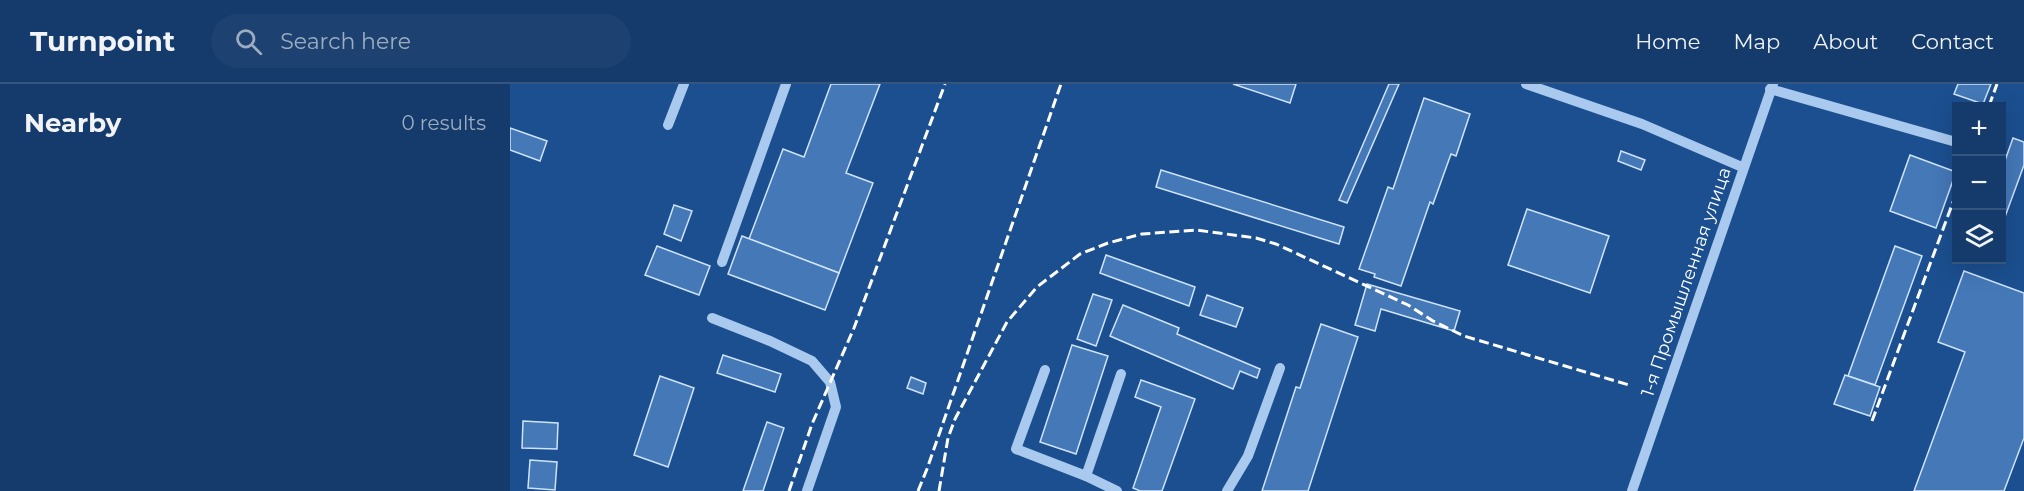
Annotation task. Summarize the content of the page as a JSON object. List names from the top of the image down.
{
  "streets": {
    "street": ["1-я Промышленная улица"]
  },
  "page": {
    "header": "Turnpoint",
    "search": "Search here",
    "nav": [
      "Home",
      "Map",
      "About",
      "Contact"
    ],
    "heading": ["Nearby", "0 results"],
    "map_buttons": ["+", "−"]
  }
}
